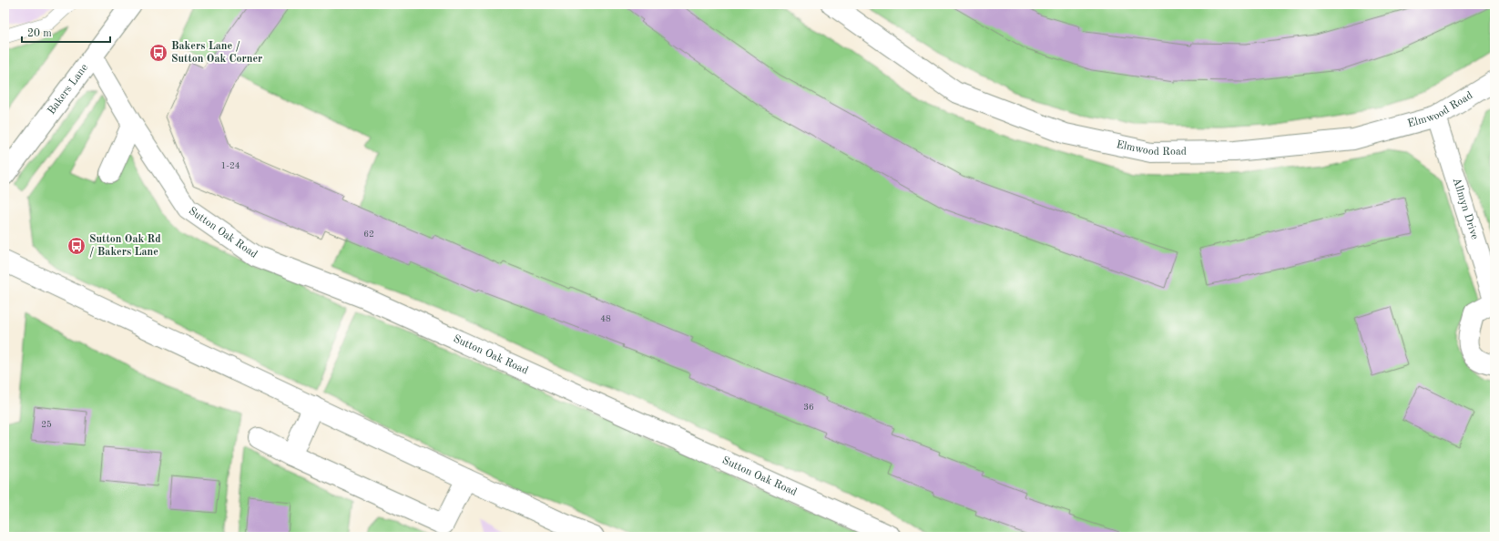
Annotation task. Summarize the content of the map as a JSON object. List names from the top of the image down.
{
  "streets": {
    "street": [
      "Bakers Lane",
      "Elmwood Road",
      "Allmyn Drive",
      "Sutton Oak Road"
    ]
  },
  "crossings": [
    ["Bakers Lane", "Sutton Oak Road"],
    ["Elmwood Road", "Allmyn Drive"]
  ],
  "places": {
    "bus stop": ["Bakers Lane / Sutton Oak Corner", "Sutton Oak Rd / Bakers Lane"]
  },
  "house_numbers": [
    "1-24",
    "62",
    "48",
    "36",
    "25"
  ],
  "scale_bar": "20 m"
}
